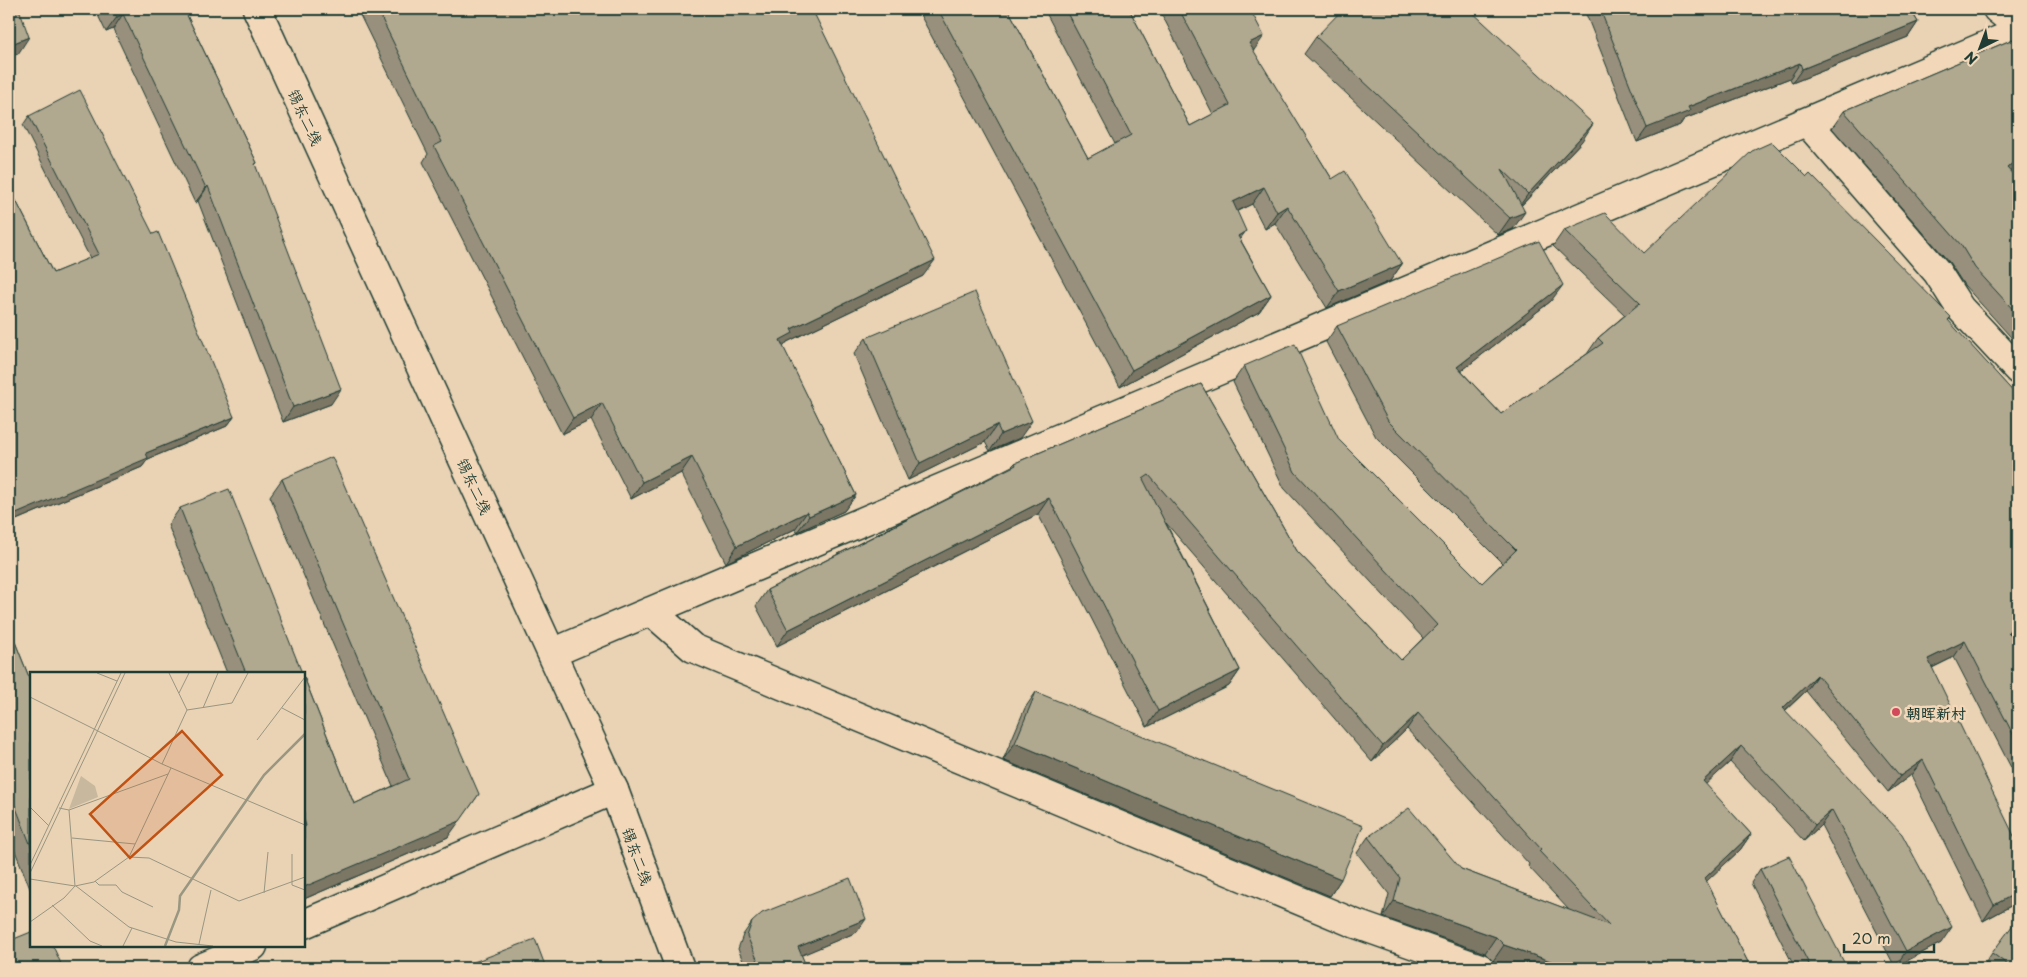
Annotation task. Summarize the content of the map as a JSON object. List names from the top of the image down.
{
  "streets": {
    "street": ["锡东二线"]
  },
  "places": ["朝晖新村"],
  "scale_bar": "20 m",
  "north": "bottom left"
}
